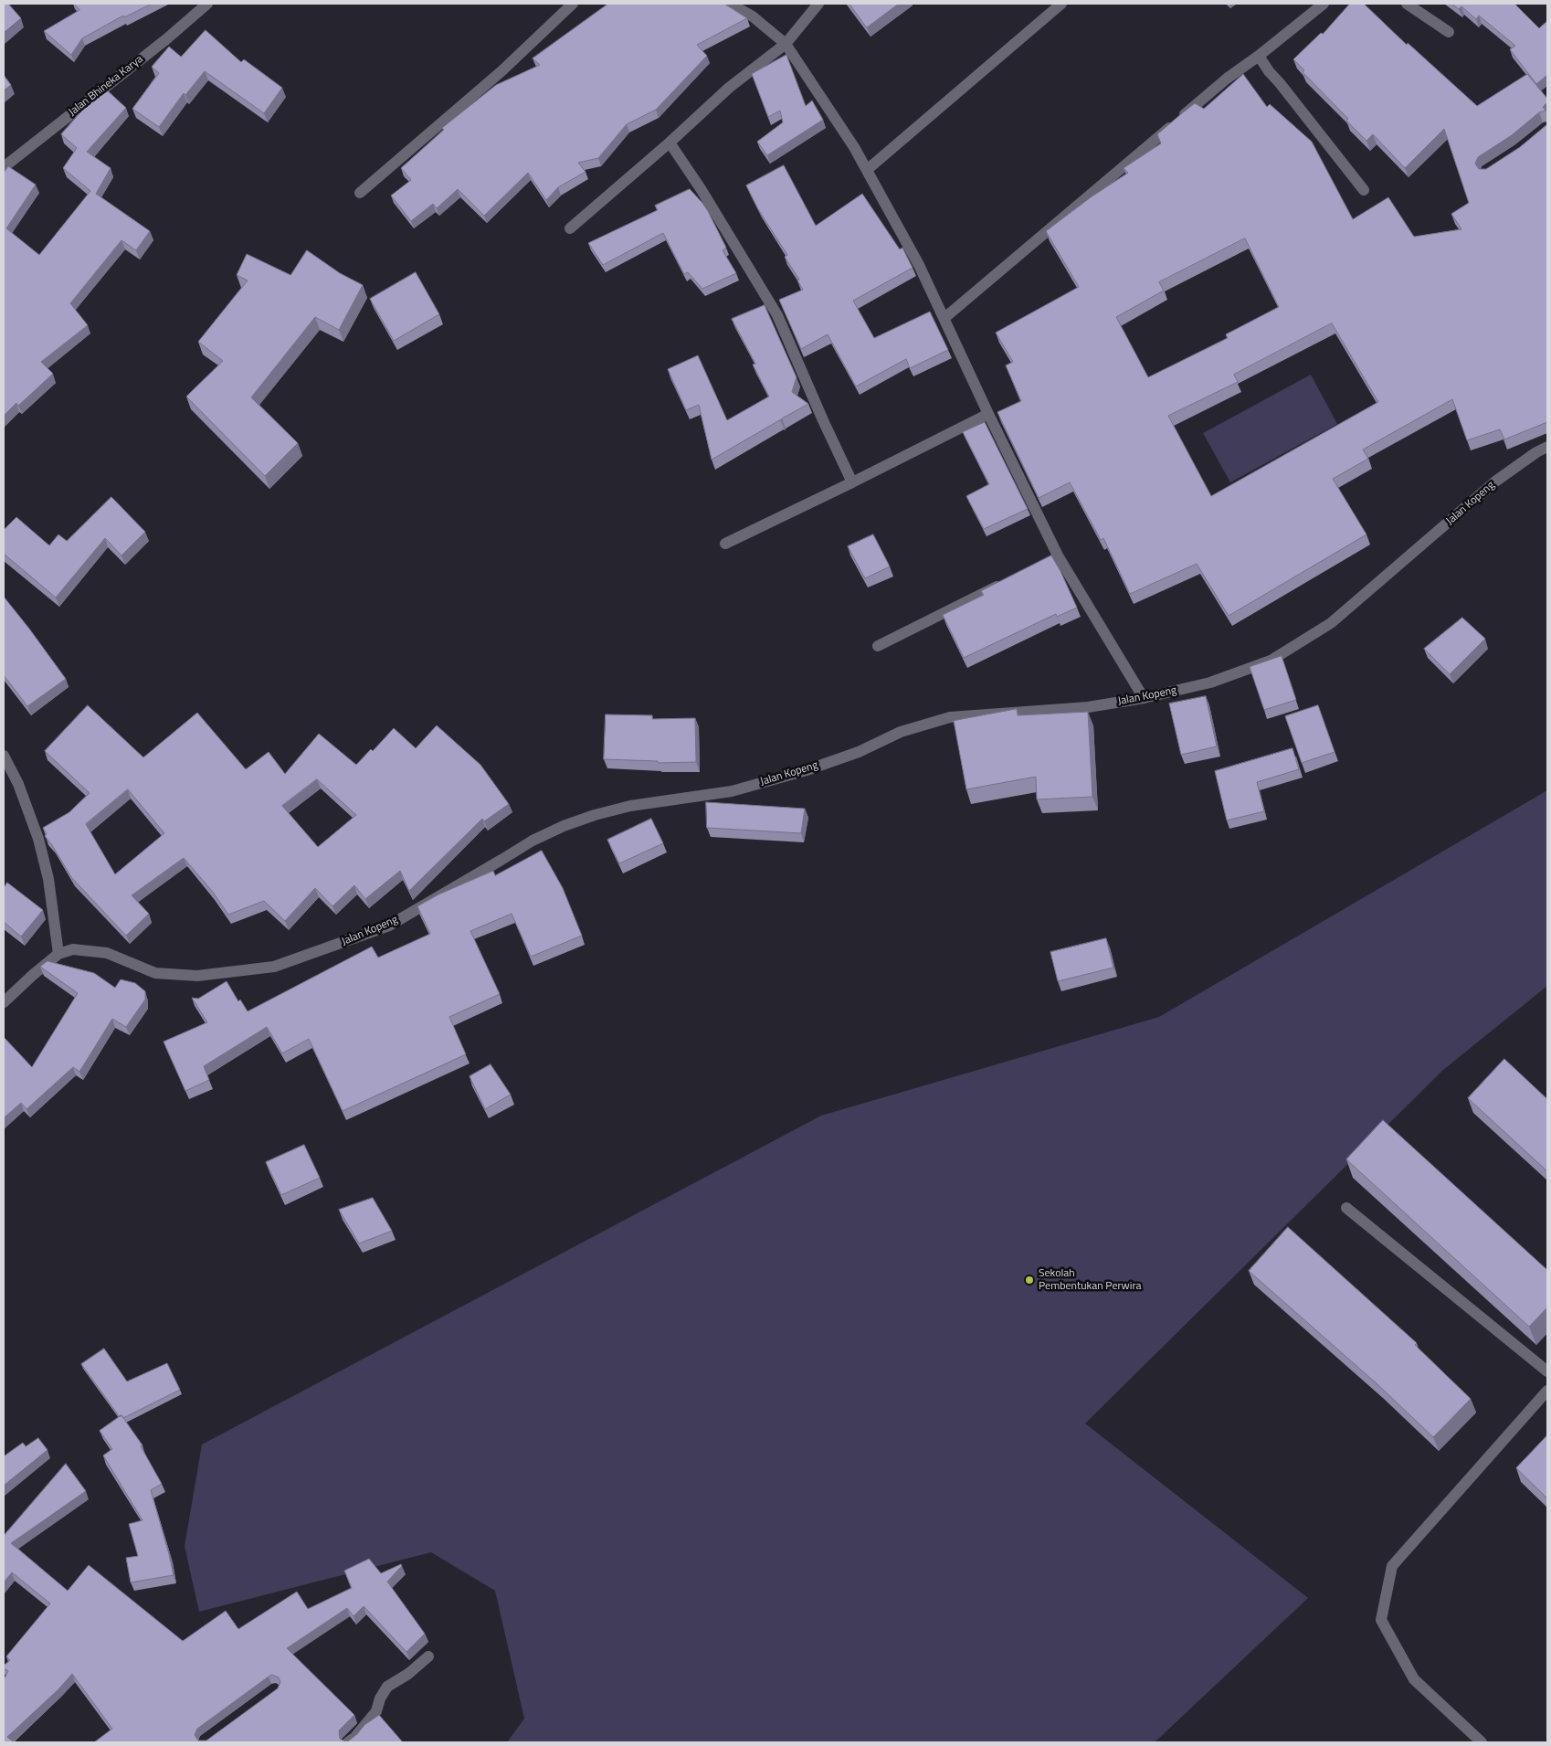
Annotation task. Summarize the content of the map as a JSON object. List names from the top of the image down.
{
  "streets": {
    "street": ["Jalan Bhineka Karya", "Jalan Kopeng"]
  },
  "places": ["Sekolah Pembentukan Perwira"]
}
